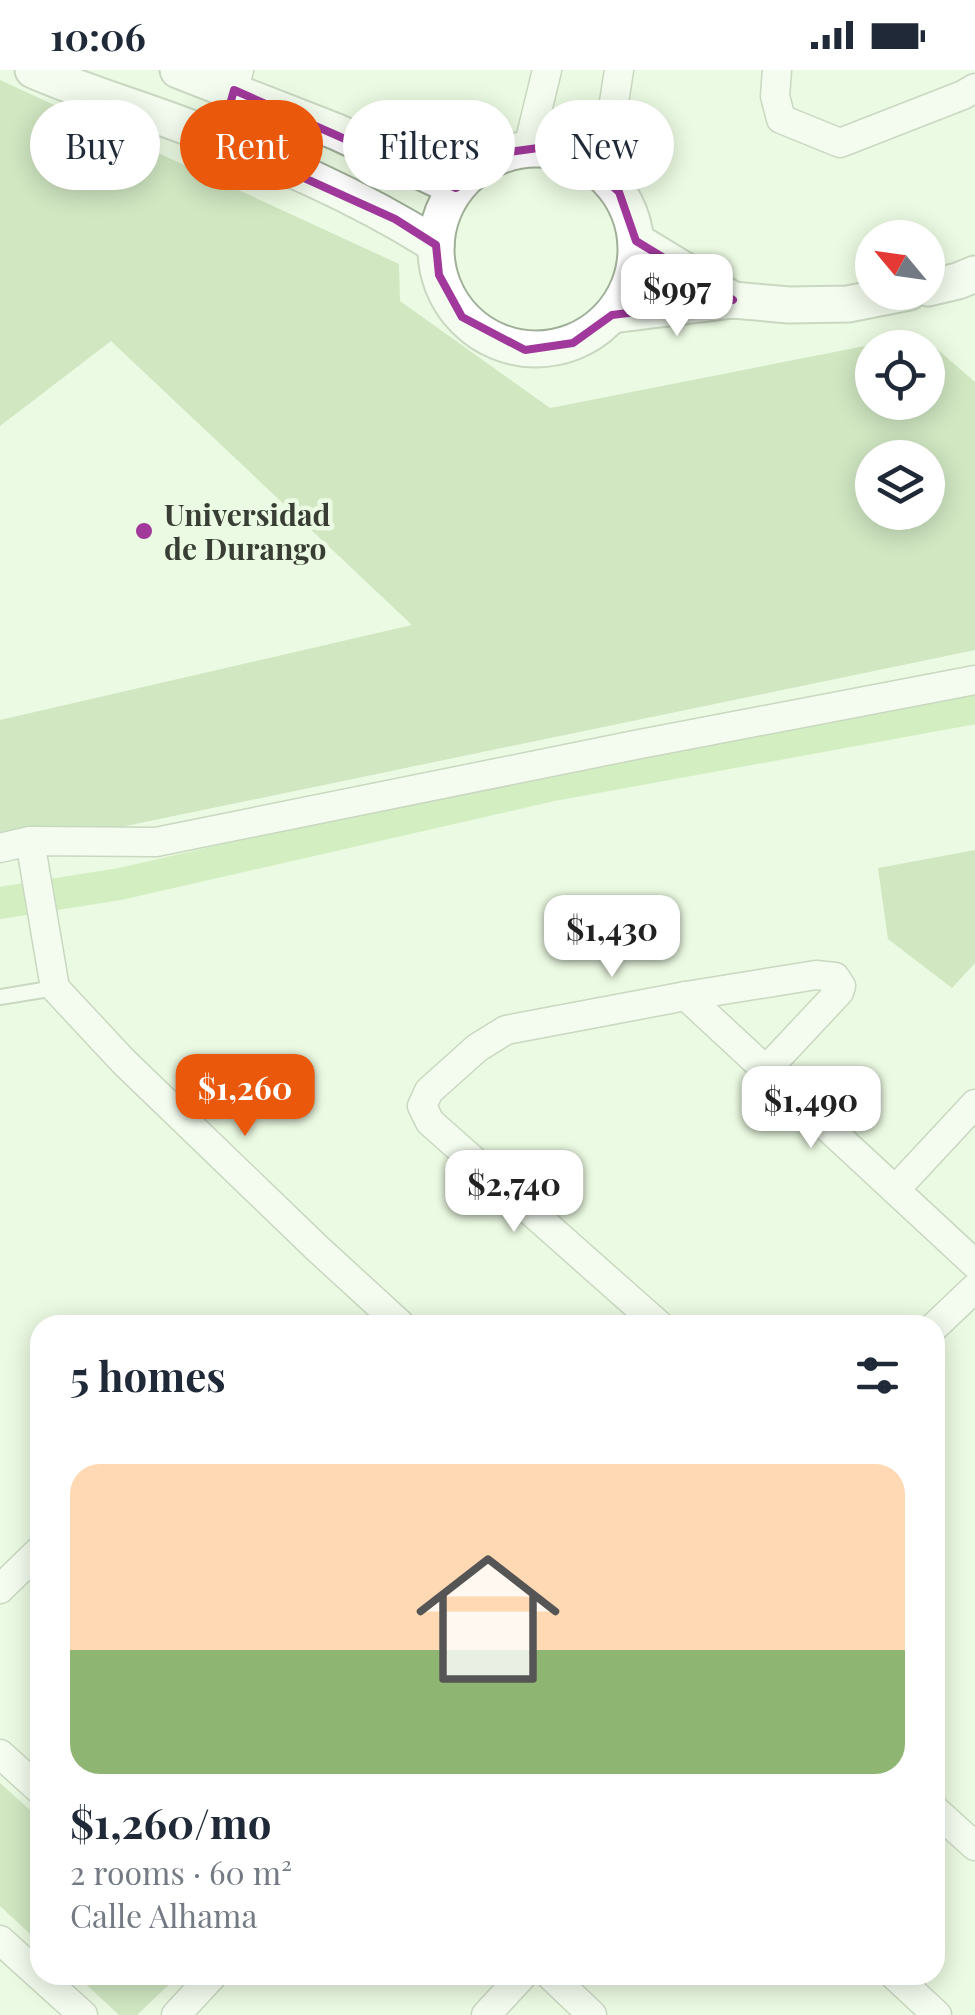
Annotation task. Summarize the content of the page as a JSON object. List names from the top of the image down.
{
  "places": ["Universidad de Durango"],
  "north": "top left",
  "page": {
    "status": "10:06",
    "chip": [
      "Buy",
      "Rent",
      "Filters",
      "New"
    ],
    "price": [
      "$997",
      "$1,430",
      "$1,260",
      "$1,490",
      "$2,740"
    ],
    "heading": "5 homes",
    "list": [
      {
        "name": "$1,260/mo",
        "note": "2 rooms · 60 m² · Calle Alhama"
      }
    ]
  }
}
